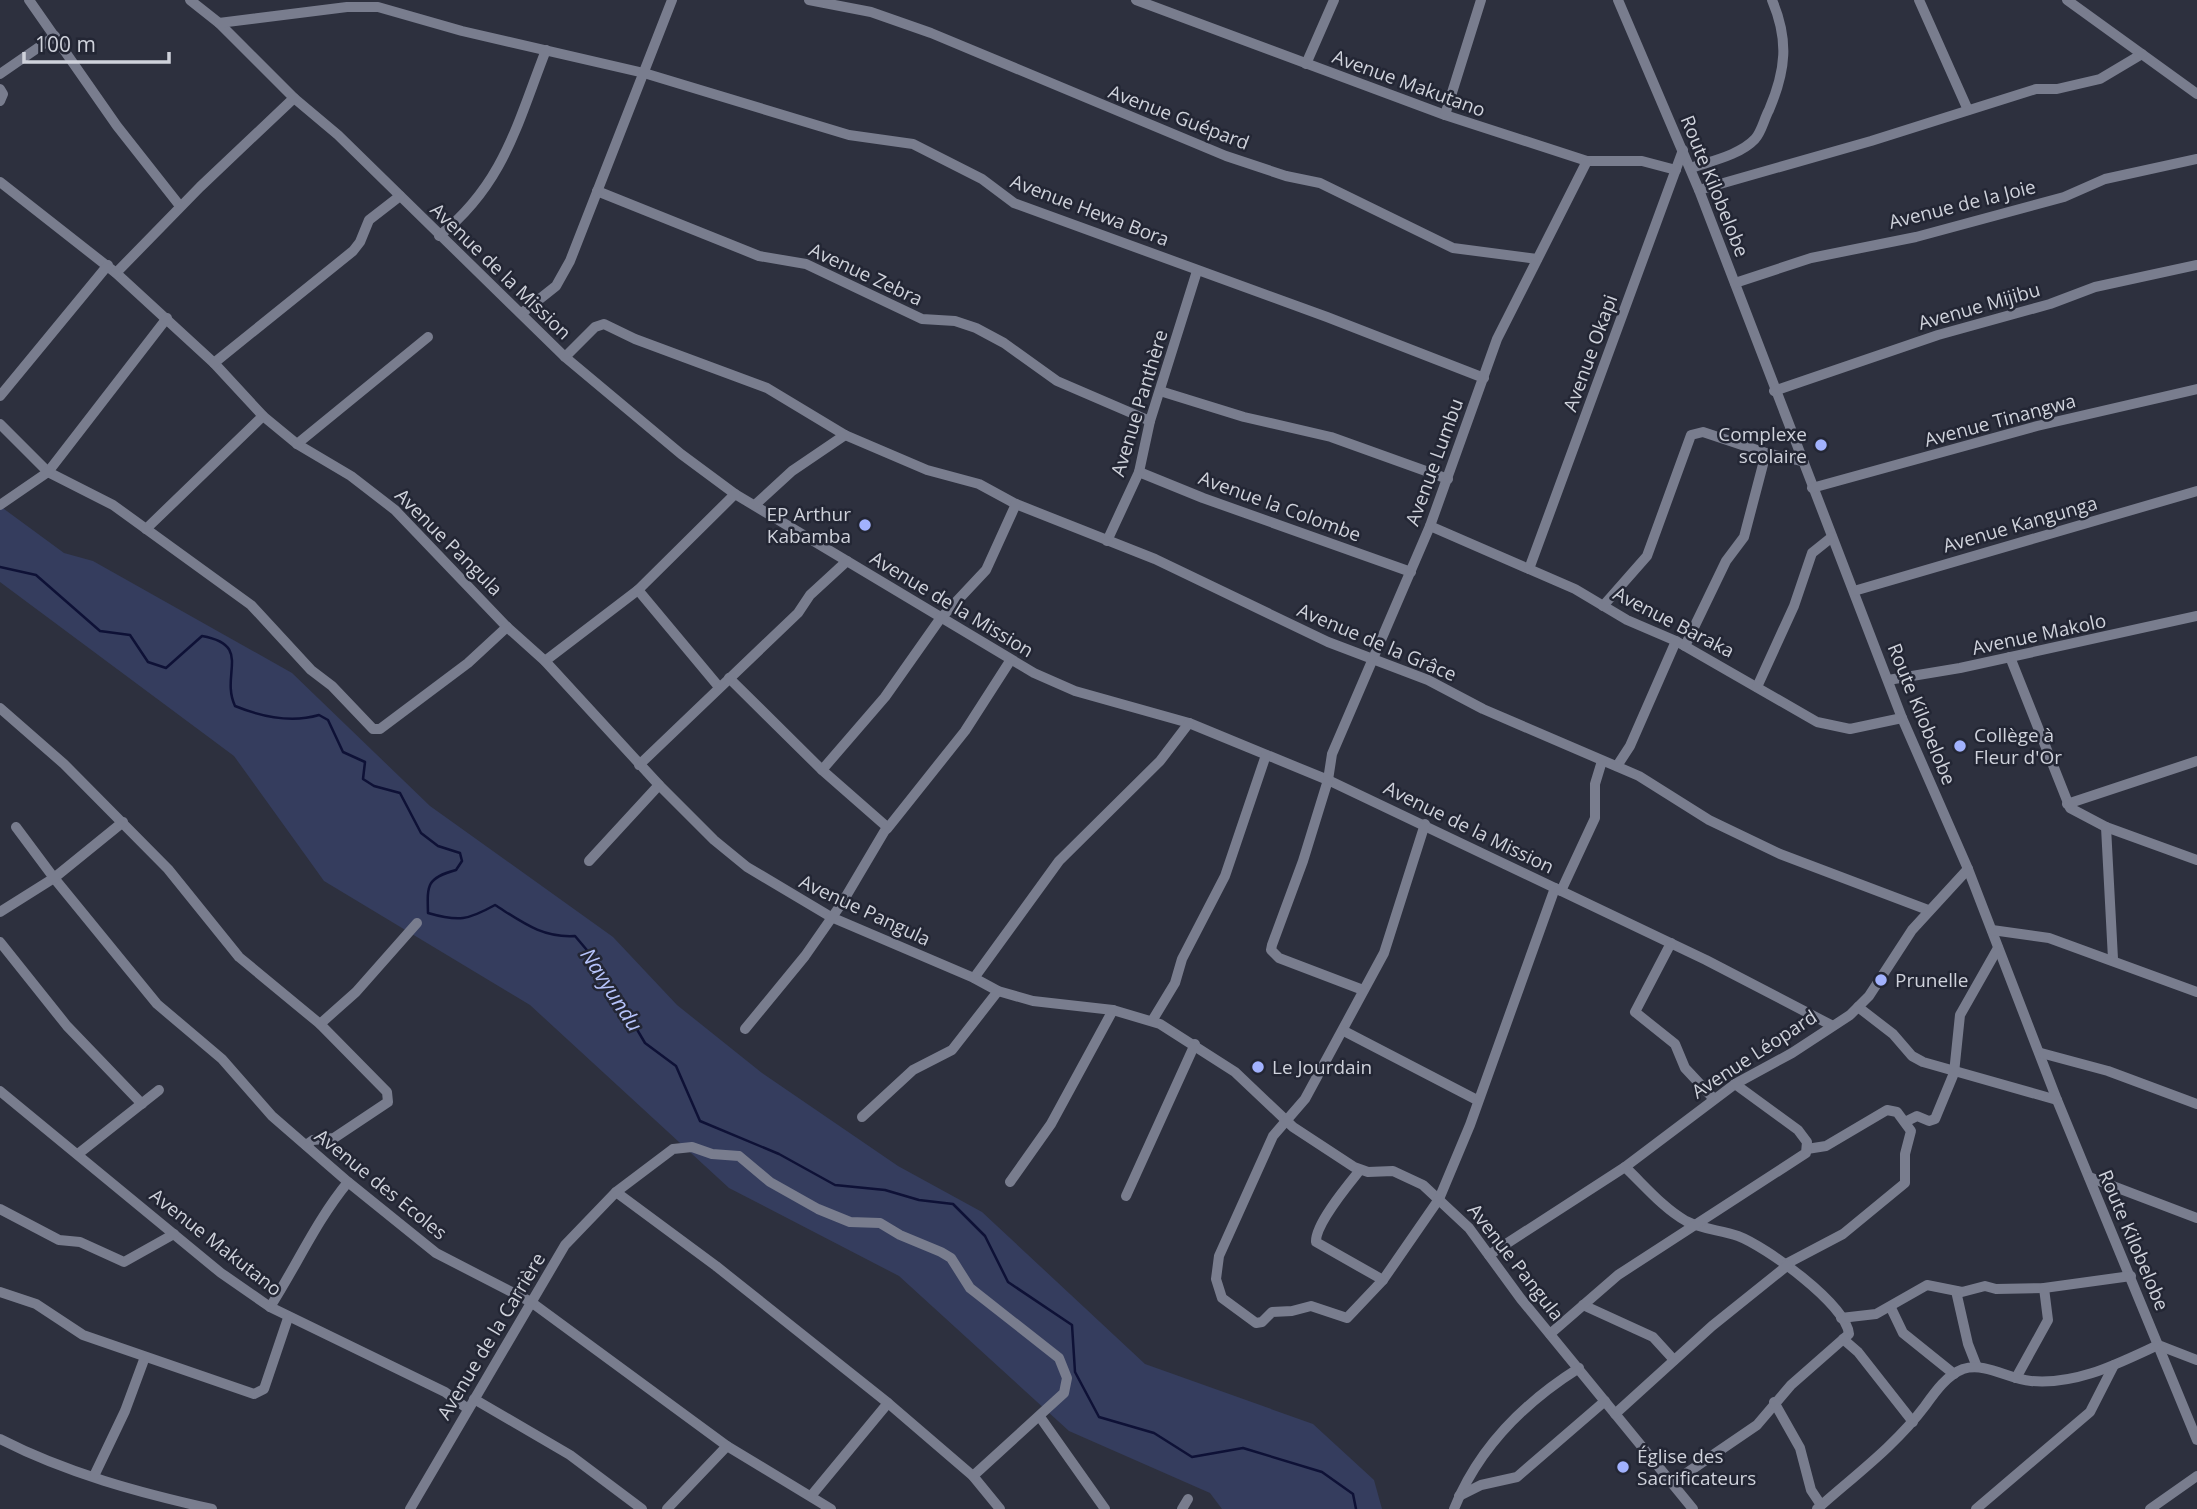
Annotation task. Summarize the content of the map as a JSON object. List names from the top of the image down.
{
  "streets": {
    "street": [
      "Avenue Makutano",
      "Avenue Guépard",
      "Route Kilobelobe",
      "Avenue de la Joie",
      "Avenue Hewa Bora",
      "Avenue de la Mission",
      "Avenue Zebra",
      "Avenue Mijibu",
      "Avenue Okapi",
      "Avenue Panthère",
      "Avenue Tinangwa",
      "Avenue Lumbu",
      "Avenue la Colombe",
      "Avenue Kangunga",
      "Avenue Pangula",
      "Avenue Baraka",
      "Avenue Makolo",
      "Avenue de la Grâce",
      "Avenue Léopard",
      "Avenue des Ecoles",
      "Avenue de la Carrière"
    ]
  },
  "crossings": [
    ["Avenue Makutano", "Avenue Okapi"],
    ["Avenue Makutano", "Avenue Lumbu"],
    ["Avenue Makutano", "Avenue de la Carrière"],
    ["Avenue Guépard", "Avenue Lumbu"],
    ["Route Kilobelobe", "Avenue de la Joie"],
    ["Route Kilobelobe", "Avenue Mijibu"],
    ["Route Kilobelobe", "Avenue Okapi"],
    ["Route Kilobelobe", "Avenue Tinangwa"],
    ["Route Kilobelobe", "Avenue Kangunga"],
    ["Route Kilobelobe", "Avenue Baraka"],
    ["Route Kilobelobe", "Avenue Makolo"],
    ["Route Kilobelobe", "Avenue Léopard"],
    ["Avenue Hewa Bora", "Avenue de la Mission"],
    ["Avenue Hewa Bora", "Avenue Panthère"],
    ["Avenue Hewa Bora", "Avenue Lumbu"],
    ["Avenue de la Mission", "Avenue Lumbu"],
    ["Avenue de la Mission", "Avenue de la Grâce"],
    ["Avenue de la Mission", "Avenue Léopard"],
    ["Avenue Zebra", "Avenue Panthère"],
    ["Avenue Okapi", "Avenue Baraka"],
    ["Avenue Panthère", "Avenue la Colombe"],
    ["Avenue Panthère", "Avenue de la Grâce"],
    ["Avenue Lumbu", "Avenue la Colombe"],
    ["Avenue Lumbu", "Avenue Baraka"],
    ["Avenue Lumbu", "Avenue de la Grâce"],
    ["Avenue Pangula", "Avenue Léopard"],
    ["Avenue de la Grâce", "Avenue Léopard"],
    ["Avenue des Ecoles", "Avenue de la Carrière"]
  ],
  "water": ["Navyundu"],
  "places": [
    "Complexe scolaire",
    "EP Arthur Kabamba",
    "Collège à Fleur d'Or",
    "Prunelle",
    "Le Jourdain",
    "Église des Sacrificateurs"
  ],
  "scale_bar": "100 m"
}
